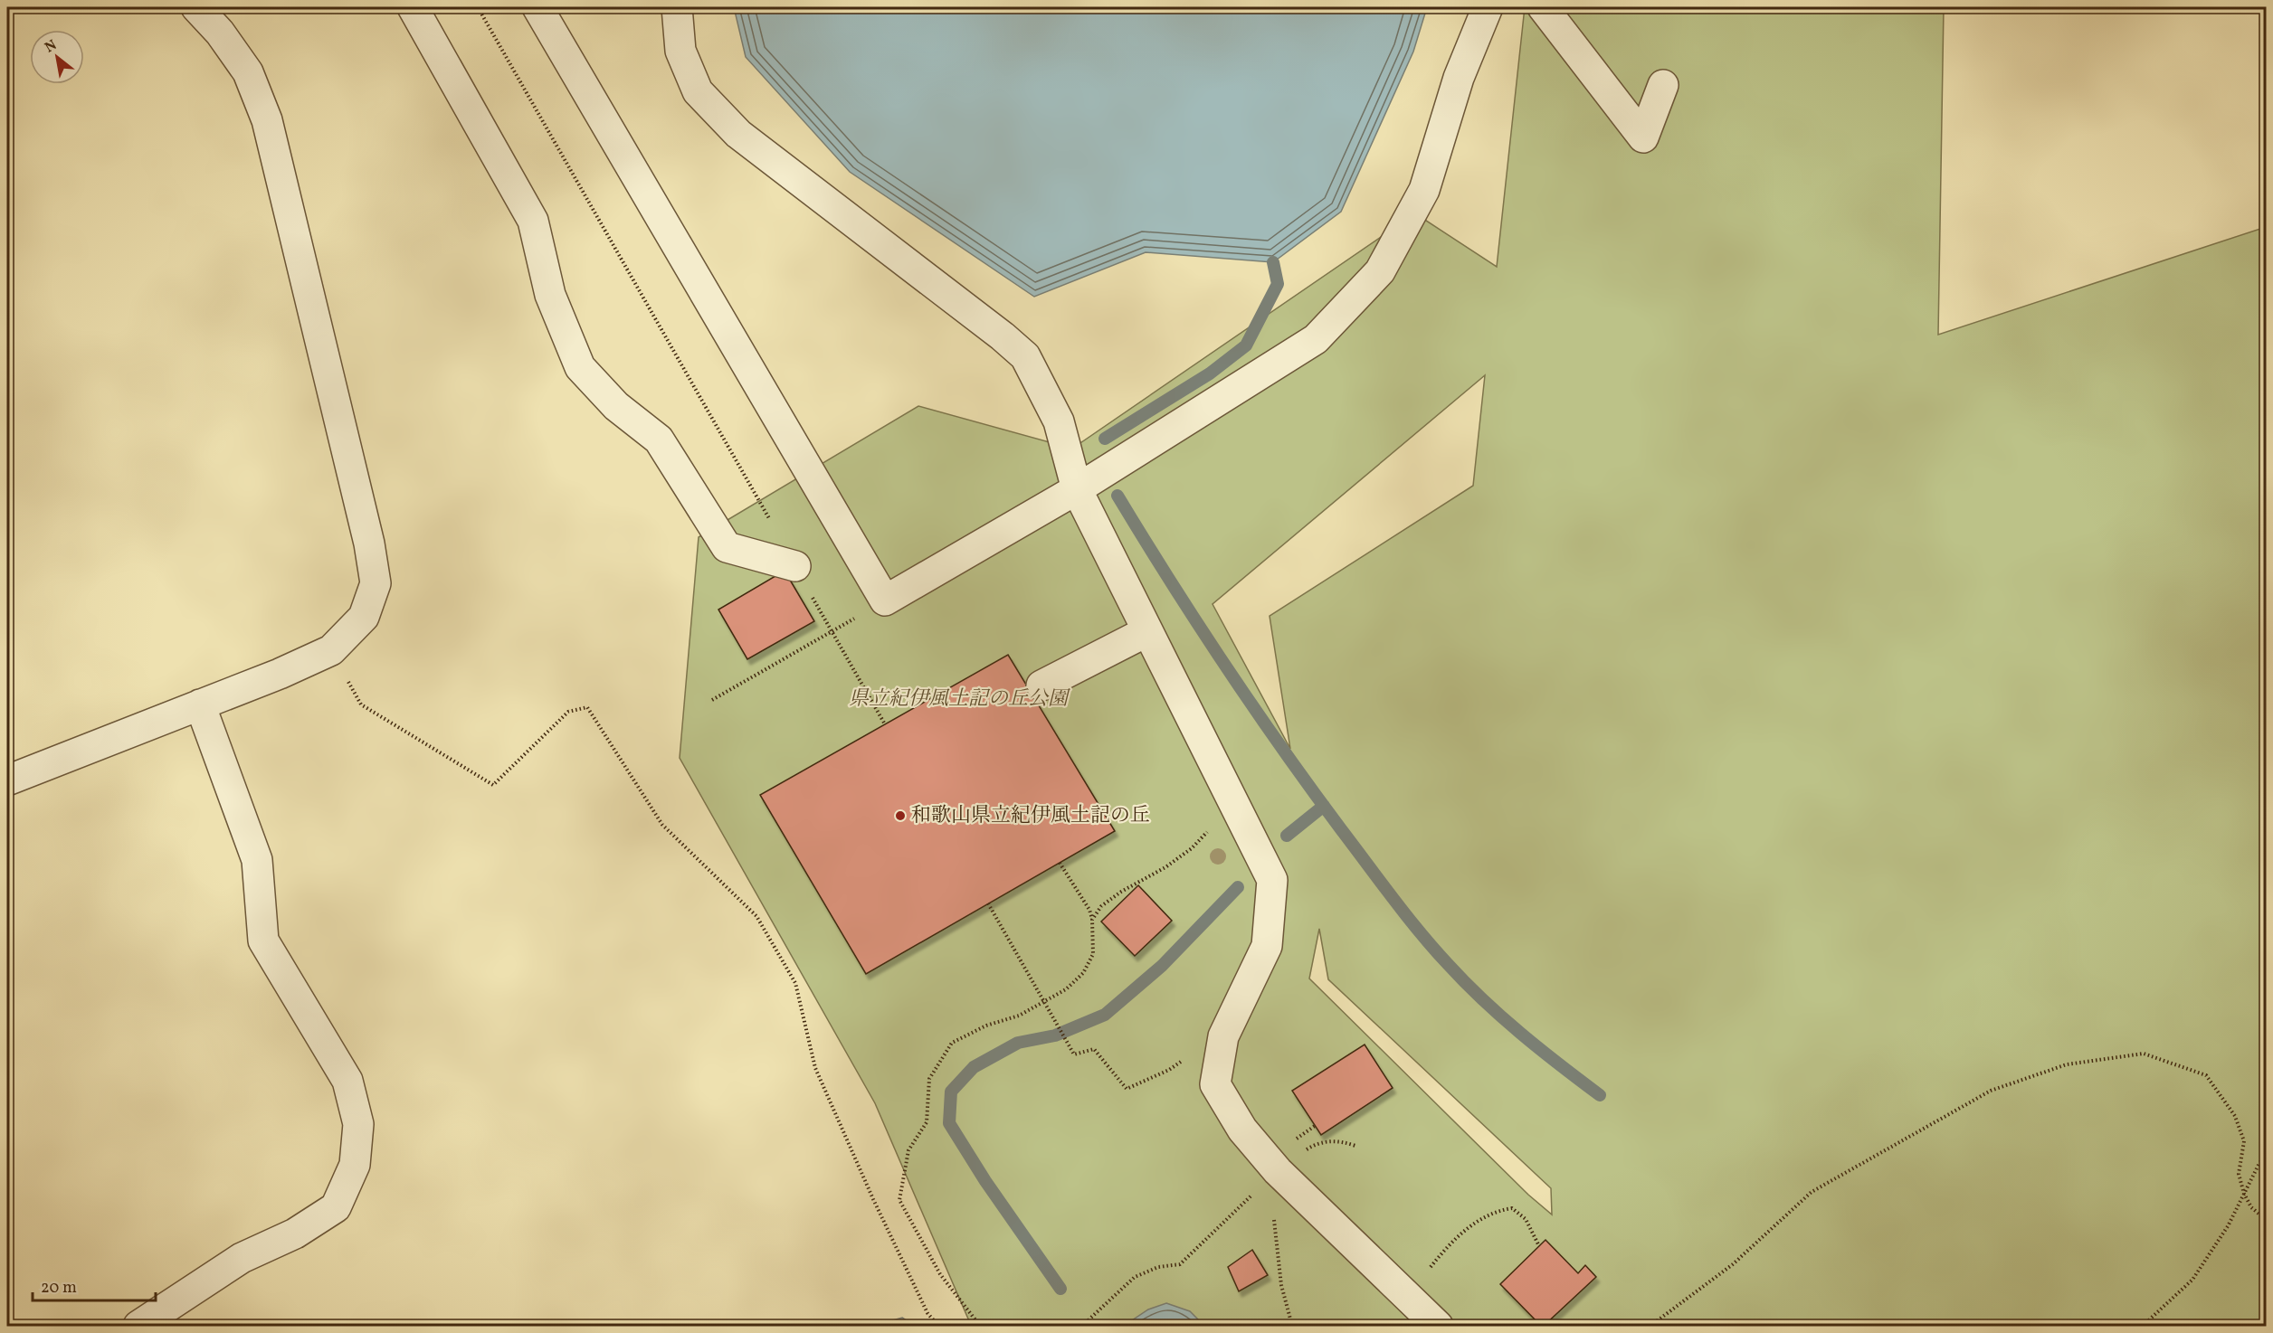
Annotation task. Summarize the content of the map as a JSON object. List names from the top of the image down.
{
  "parks": ["県立紀伊風土記の丘公園"],
  "places": ["和歌山県立紀伊風土記の丘"],
  "scale_bar": "20 m",
  "north": "top left"
}
